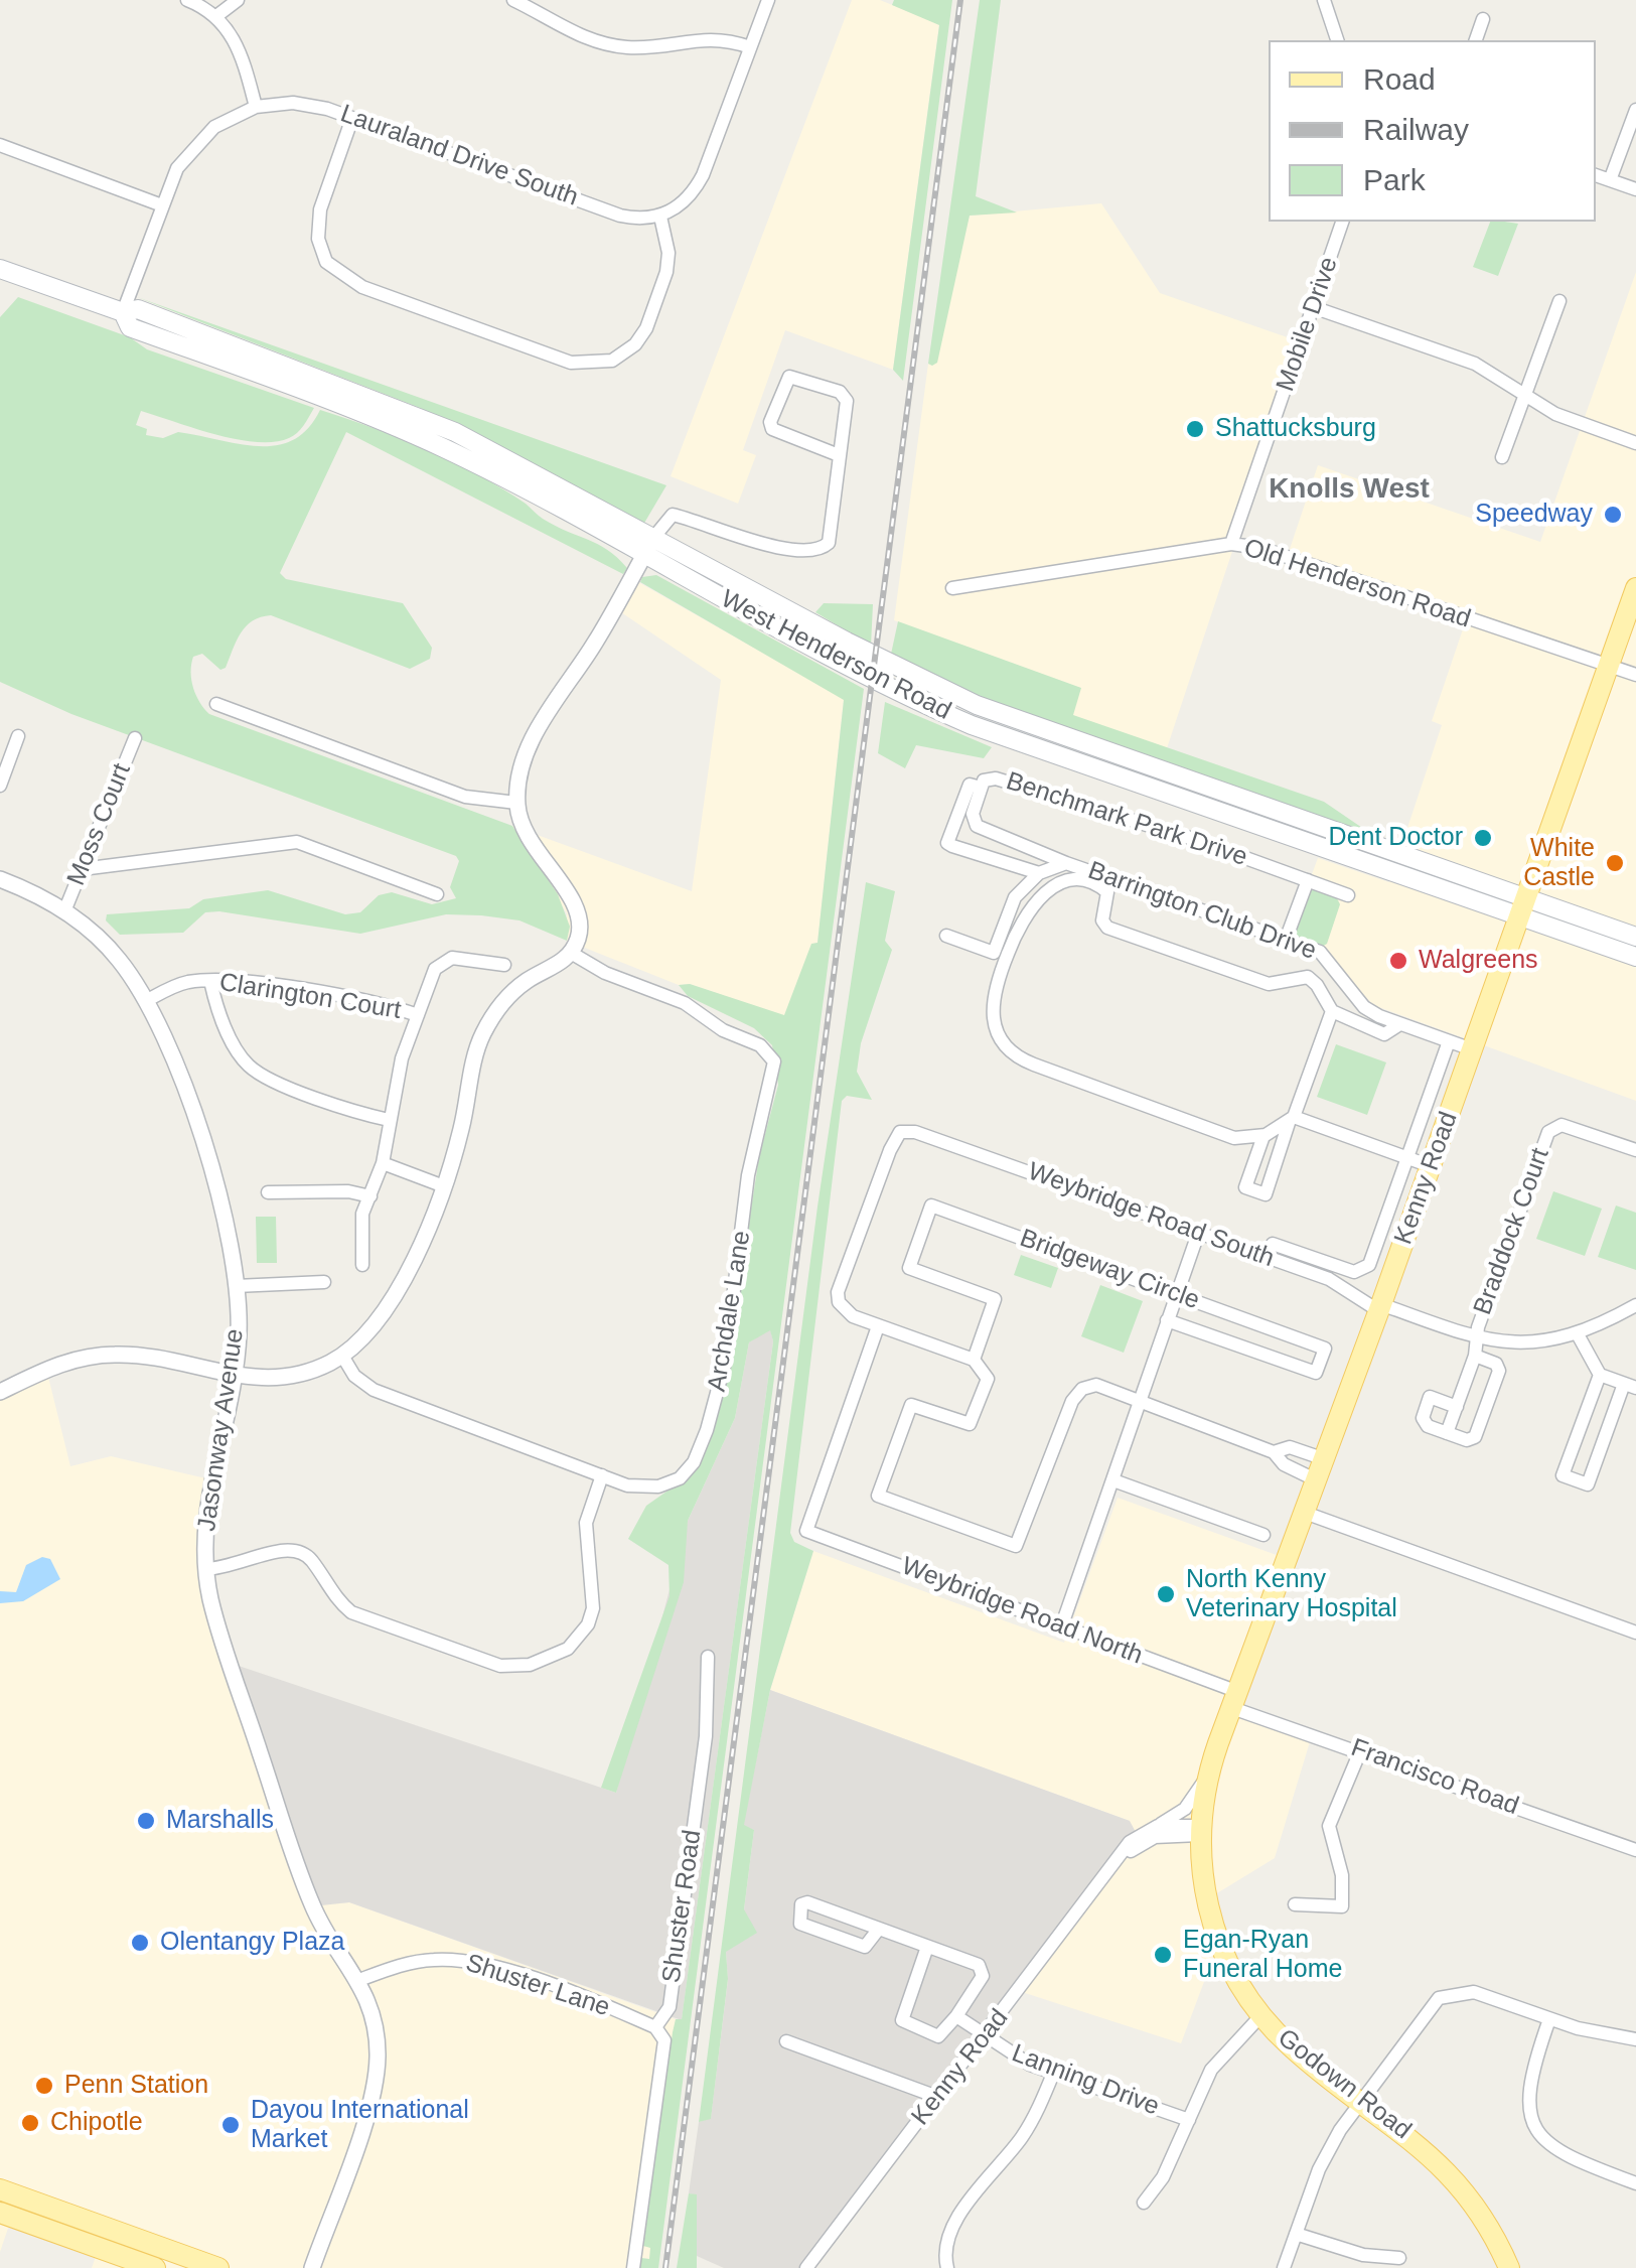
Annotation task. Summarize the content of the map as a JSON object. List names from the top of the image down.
{
  "streets": {
    "main road": ["West Henderson Road", "Kenny Road", "Godown Road"],
    "street": [
      "Lauraland Drive South",
      "Mobile Drive",
      "Old Henderson Road",
      "Benchmark Park Drive",
      "Moss Court",
      "Barrington Club Drive",
      "Clarington Court",
      "Weybridge Road South",
      "Braddock Court",
      "Bridgeway Circle",
      "Archdale Lane",
      "Jasonway Avenue",
      "Weybridge Road North",
      "Francisco Road",
      "Shuster Road",
      "Shuster Lane",
      "Lanning Drive"
    ]
  },
  "crossings": [
    ["Mobile Drive", "Old Henderson Road"],
    ["Old Henderson Road", "Kenny Road"],
    ["West Henderson Road", "Kenny Road"],
    ["Benchmark Park Drive", "Barrington Club Drive"],
    ["Moss Court", "Jasonway Avenue"],
    ["Clarington Court", "Jasonway Avenue"],
    ["Kenny Road", "Weybridge Road South"],
    ["Kenny Road", "Weybridge Road North"],
    ["Kenny Road", "Francisco Road"],
    ["Kenny Road", "Lanning Drive"],
    ["Kenny Road", "Godown Road"],
    ["Weybridge Road South", "Braddock Court"],
    ["Weybridge Road South", "Weybridge Road North"],
    ["Jasonway Avenue", "Shuster Lane"],
    ["Weybridge Road North", "Francisco Road"],
    ["Shuster Road", "Shuster Lane"]
  ],
  "districts": ["Knolls West"],
  "places": [
    "Shattucksburg",
    "Speedway",
    "Dent Doctor",
    "White Castle",
    "Walgreens",
    "North Kenny Veterinary Hospital",
    "Marshalls",
    "Olentangy Plaza",
    "Egan-Ryan Funeral Home",
    "Penn Station",
    "Chipotle",
    "Dayou International Market"
  ],
  "legend": ["Road", "Railway", "Park"]
}
